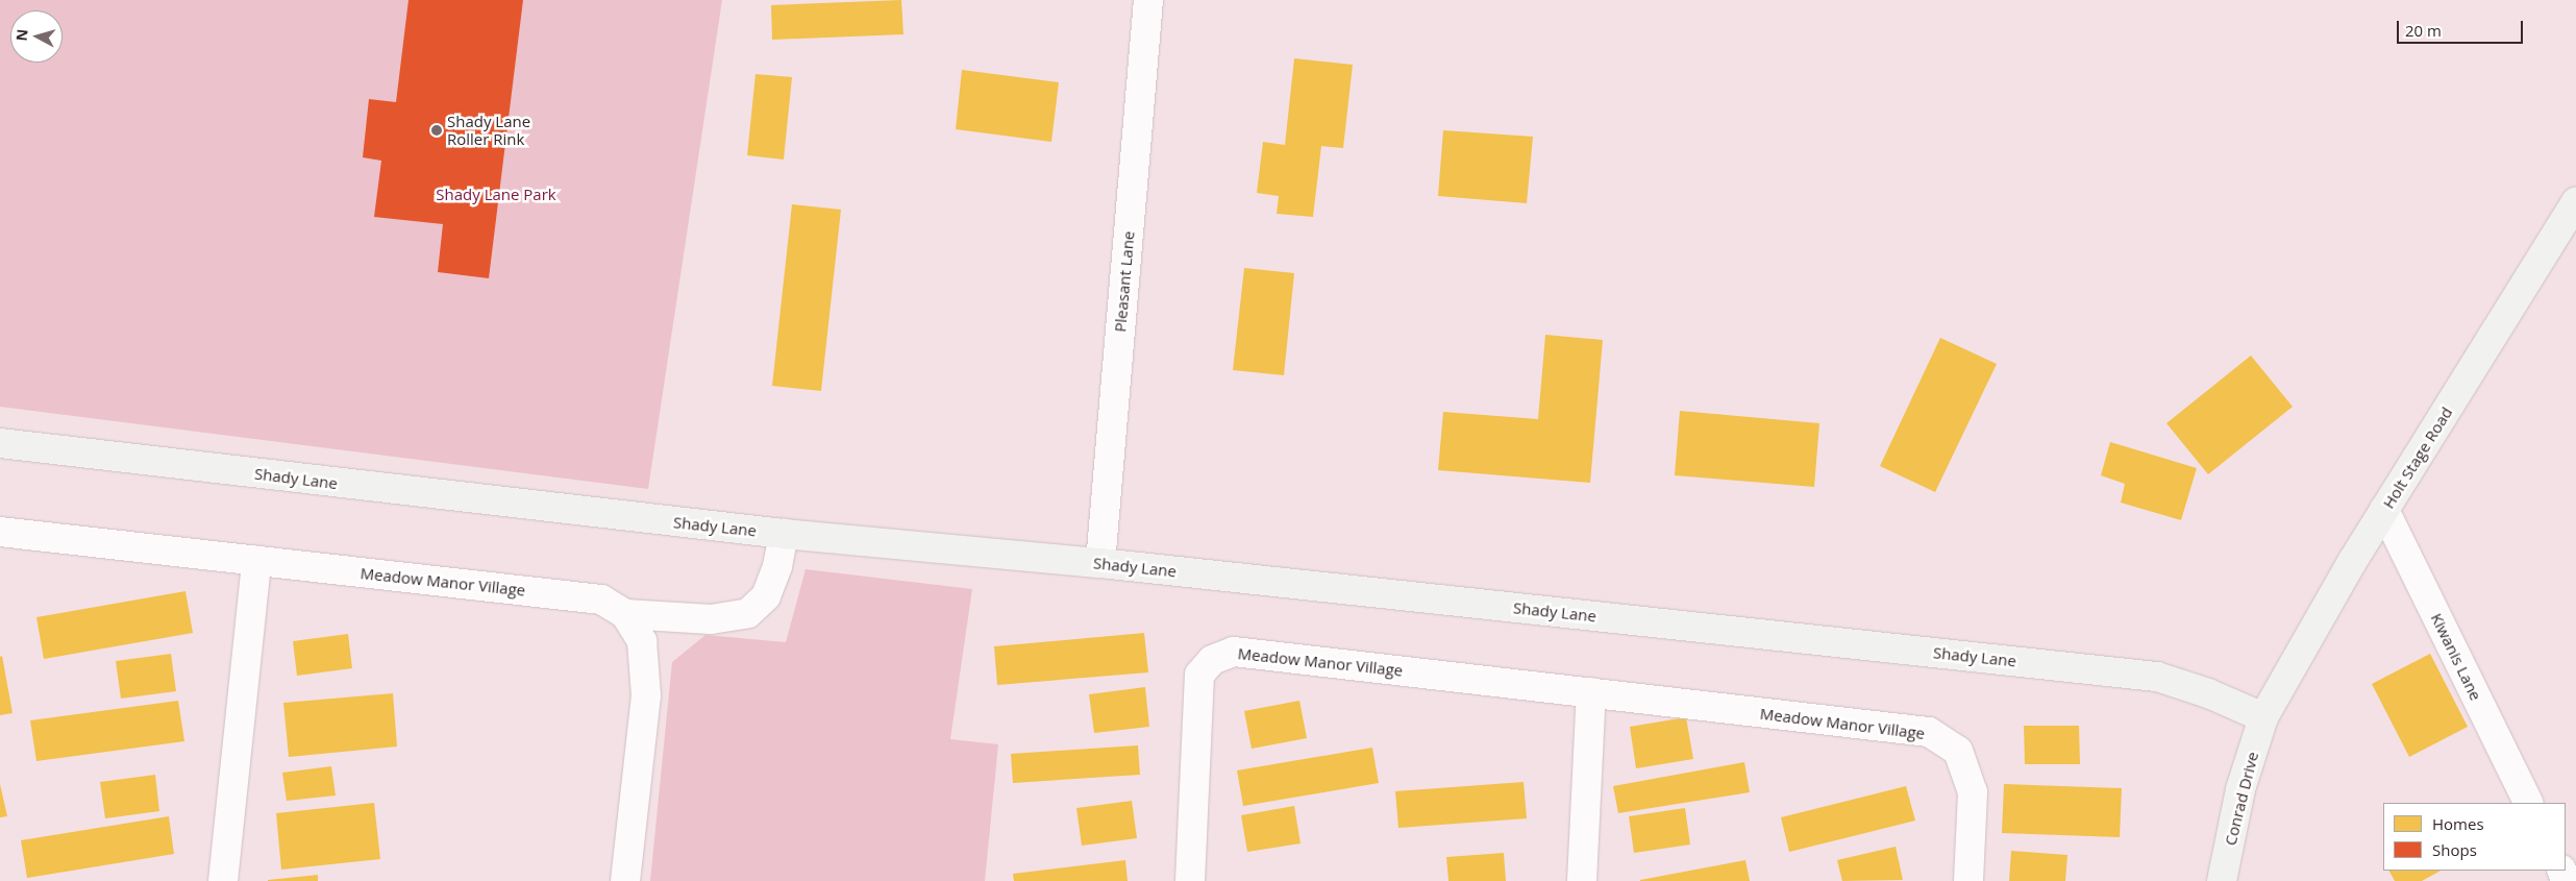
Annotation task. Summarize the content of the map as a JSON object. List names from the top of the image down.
{
  "streets": {
    "main road": ["Holt Stage Road", "Shady Lane", "Conrad Drive"],
    "street": ["Pleasant Lane", "Meadow Manor Village", "Kiwanis Lane"]
  },
  "crossings": [
    ["Pleasant Lane", "Shady Lane"],
    ["Holt Stage Road", "Shady Lane"],
    ["Holt Stage Road", "Kiwanis Lane"],
    ["Holt Stage Road", "Conrad Drive"],
    ["Shady Lane", "Meadow Manor Village"],
    ["Shady Lane", "Conrad Drive"]
  ],
  "parks": ["Shady Lane Park"],
  "places": ["Shady Lane Roller Rink"],
  "legend": ["Homes", "Shops"],
  "scale_bar": "20 m",
  "north": "left"
}
